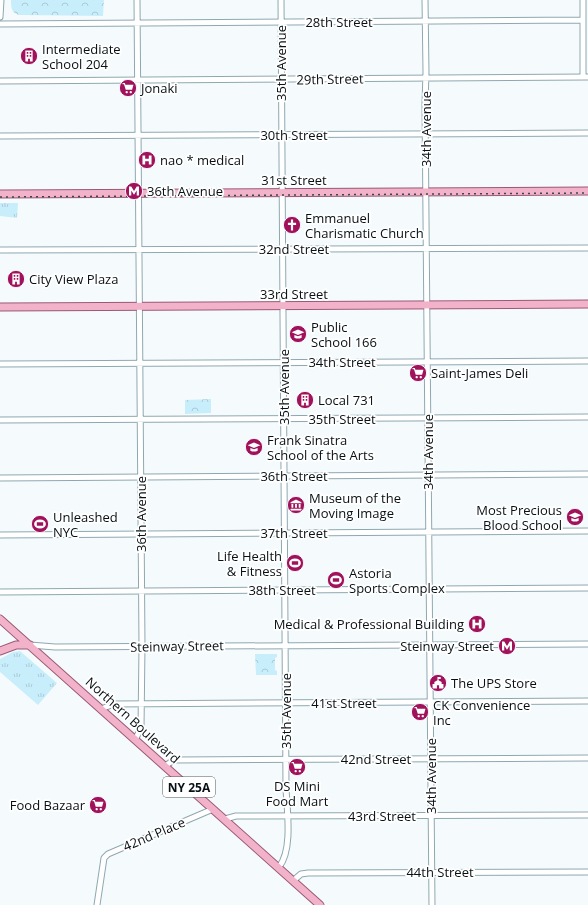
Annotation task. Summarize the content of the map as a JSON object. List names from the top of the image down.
{
  "streets": {
    "main road": [
      "31st Street",
      "33rd Street",
      "Northern Boulevard",
      "NY 25A"
    ],
    "street": [
      "28th Street",
      "35th Avenue",
      "29th Street",
      "34th Avenue",
      "30th Street",
      "32nd Street",
      "34th Street",
      "35th Street",
      "36th Street",
      "36th Avenue",
      "37th Street",
      "38th Street",
      "Steinway Street",
      "41st Street",
      "42nd Street",
      "43rd Street",
      "42nd Place",
      "44th Street"
    ]
  },
  "crossings": [
    ["28th Street", "35th Avenue"],
    ["28th Street", "34th Avenue"],
    ["28th Street", "36th Avenue"],
    ["35th Avenue", "29th Street"],
    ["35th Avenue", "30th Street"],
    ["35th Avenue", "31st Street"],
    ["35th Avenue", "32nd Street"],
    ["35th Avenue", "33rd Street"],
    ["35th Avenue", "34th Street"],
    ["35th Avenue", "35th Street"],
    ["35th Avenue", "36th Street"],
    ["35th Avenue", "37th Street"],
    ["35th Avenue", "38th Street"],
    ["35th Avenue", "Steinway Street"],
    ["35th Avenue", "41st Street"],
    ["35th Avenue", "Northern Boulevard"],
    ["35th Avenue", "42nd Street"],
    ["35th Avenue", "43rd Street"],
    ["29th Street", "34th Avenue"],
    ["29th Street", "36th Avenue"],
    ["34th Avenue", "30th Street"],
    ["34th Avenue", "31st Street"],
    ["34th Avenue", "32nd Street"],
    ["34th Avenue", "33rd Street"],
    ["34th Avenue", "34th Street"],
    ["34th Avenue", "35th Street"],
    ["34th Avenue", "36th Street"],
    ["34th Avenue", "37th Street"],
    ["34th Avenue", "38th Street"],
    ["34th Avenue", "Steinway Street"],
    ["34th Avenue", "41st Street"],
    ["34th Avenue", "42nd Street"],
    ["34th Avenue", "43rd Street"],
    ["34th Avenue", "44th Street"],
    ["30th Street", "36th Avenue"],
    ["31st Street", "36th Avenue"],
    ["32nd Street", "36th Avenue"],
    ["33rd Street", "36th Avenue"],
    ["34th Street", "36th Avenue"],
    ["35th Street", "36th Avenue"],
    ["36th Street", "36th Avenue"],
    ["36th Avenue", "37th Street"],
    ["36th Avenue", "38th Street"],
    ["36th Avenue", "Steinway Street"],
    ["36th Avenue", "41st Street"],
    ["36th Avenue", "Northern Boulevard"],
    ["Steinway Street", "Northern Boulevard"],
    ["41st Street", "Northern Boulevard"],
    ["Northern Boulevard", "42nd Street"],
    ["Northern Boulevard", "43rd Street"],
    ["Northern Boulevard", "42nd Place"],
    ["Northern Boulevard", "44th Street"]
  ],
  "places": {
    "building": ["Intermediate School 204", "City View Plaza", "Local 731"],
    "supermarket": [
      "Jonaki",
      "Saint-James Deli",
      "CK Convenience Inc",
      "DS Mini Food Mart",
      "Food Bazaar"
    ],
    "hospital": ["nao * medical", "Medical & Professional Building"],
    "metro station": ["36th Avenue", "Steinway Street"],
    "church": ["Emmanuel Charismatic Church"],
    "school or university": ["Public School 166", "Frank Sinatra School of the Arts", "Most Precious Blood School"],
    "museum": ["Museum of the Moving Image"],
    "sports": ["Unleashed NYC", "Life Health & Fitness", "Astoria Sports Complex"],
    "public building": ["The UPS Store"]
  }
}
